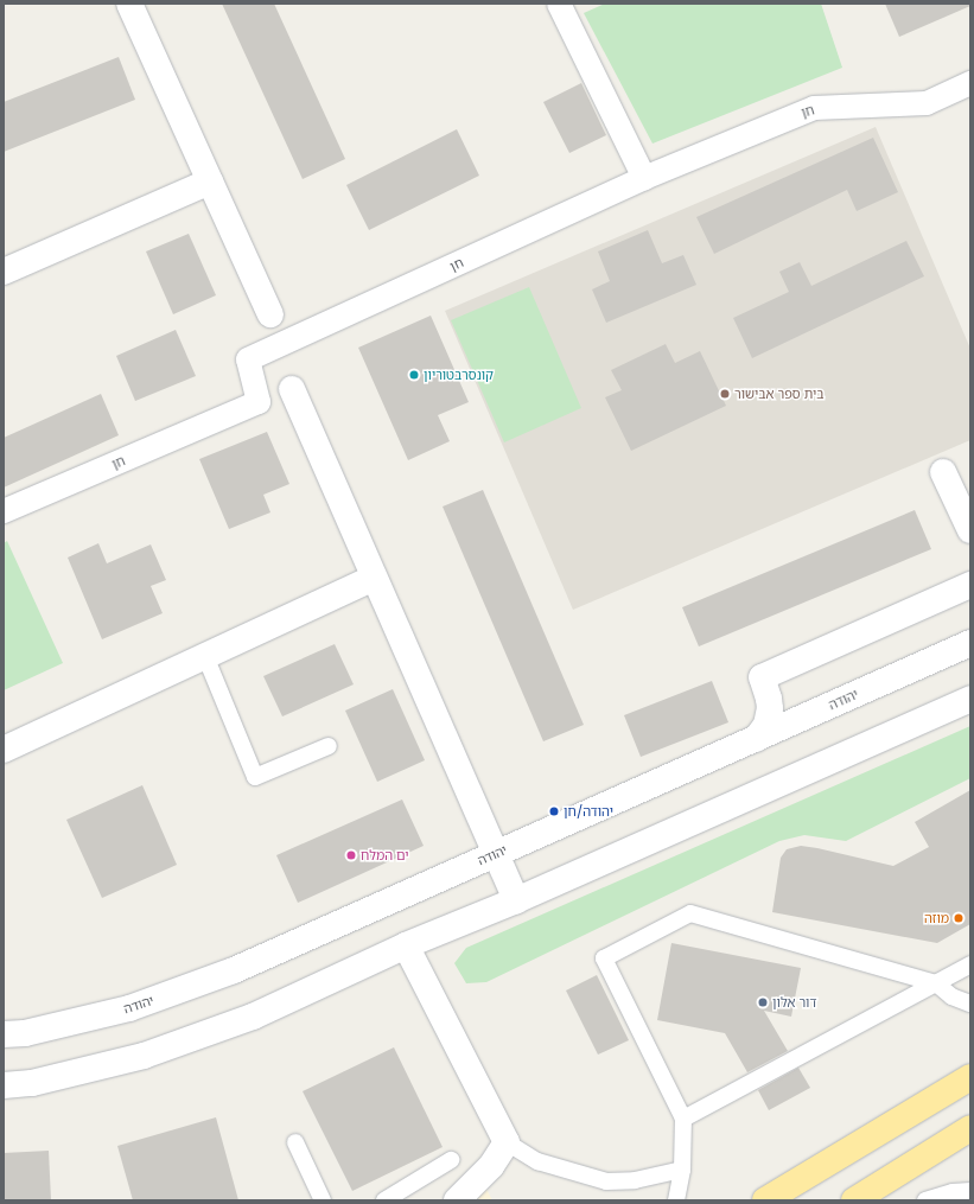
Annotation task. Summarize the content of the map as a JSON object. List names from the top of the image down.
{
  "streets": {
    "street": ["חן", "יהודה"]
  },
  "places": [
    "קונסרבטוריון",
    "בית ספר אבישור",
    "יהודה/חן",
    "ים המלח",
    "מוזה",
    "דור אלון"
  ]
}
